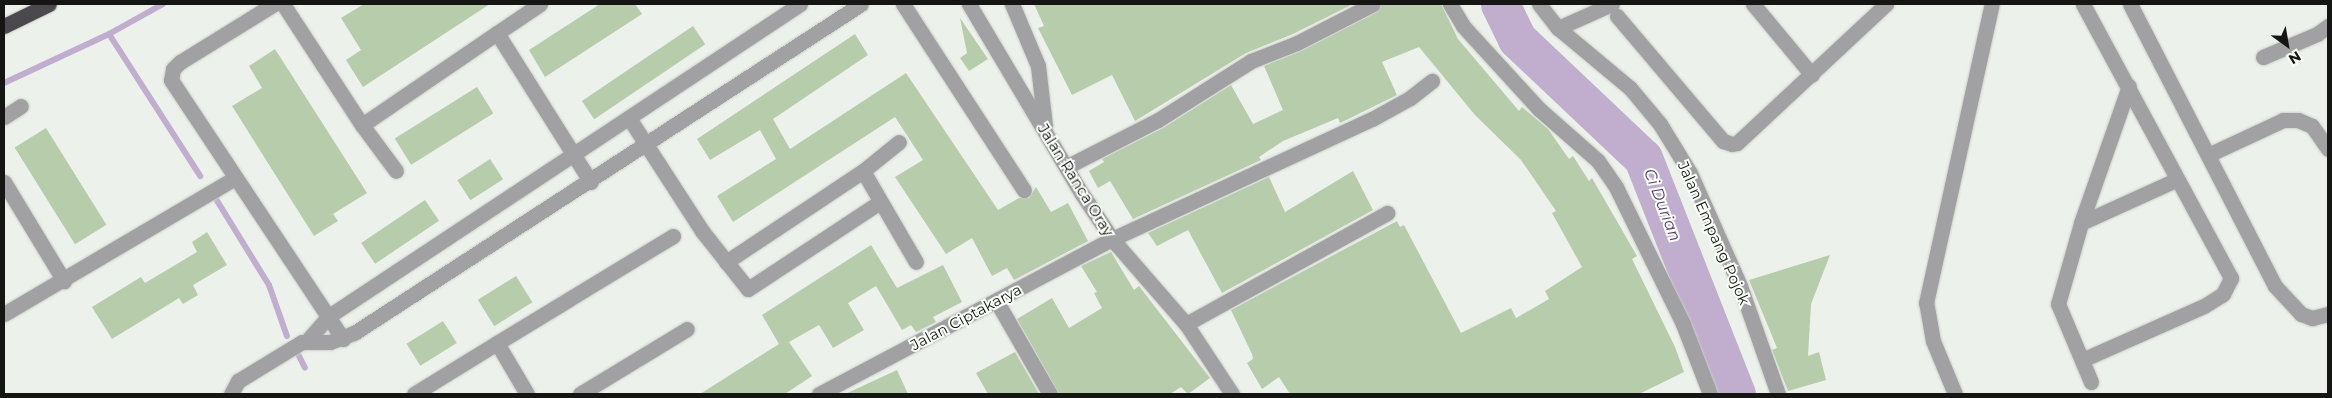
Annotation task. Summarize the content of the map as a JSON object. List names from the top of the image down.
{
  "streets": {
    "street": ["Jalan Ranca Oray", "Jalan Empang Pojok", "Jalan Ciptakarya"]
  },
  "crossings": [
    ["Jalan Ranca Oray", "Jalan Ciptakarya"]
  ],
  "water": ["Ci Durian"],
  "north": "bottom right"
}
